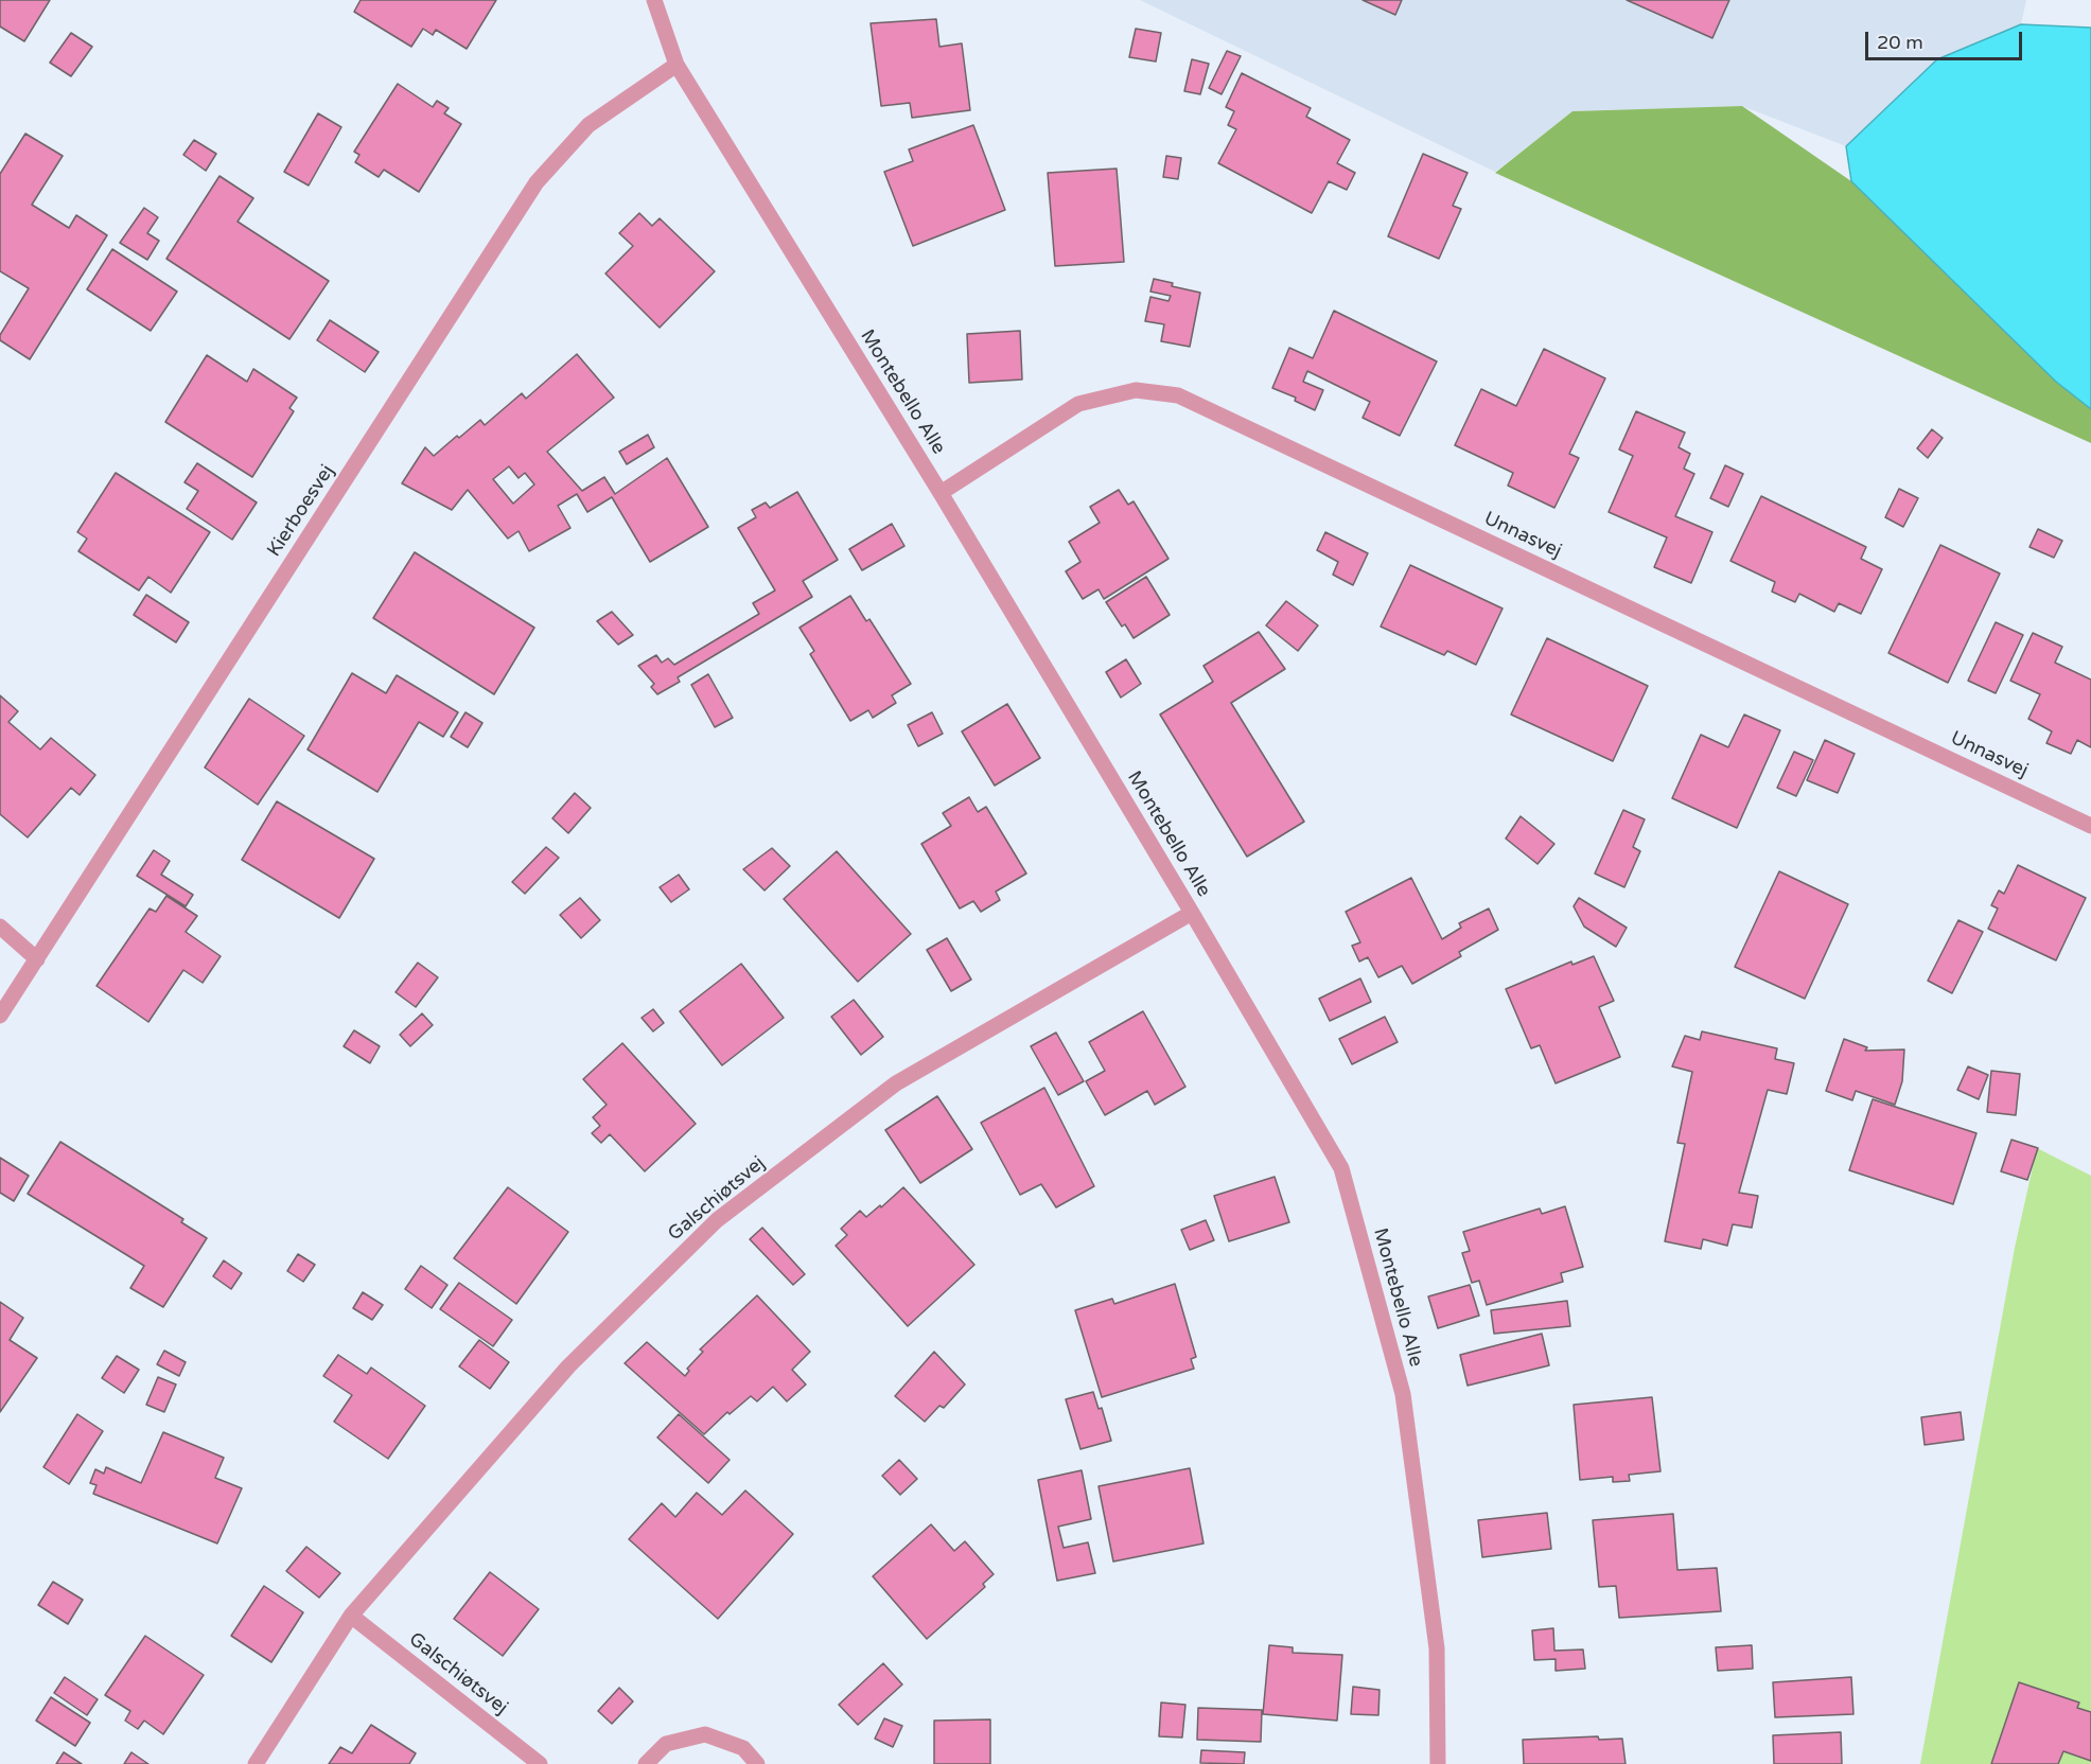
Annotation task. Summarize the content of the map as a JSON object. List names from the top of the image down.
{
  "streets": {
    "street": [
      "Montebello Alle",
      "Kierboesvej",
      "Unnasvej",
      "Galschiøtsvej"
    ]
  },
  "crossings": [
    ["Montebello Alle", "Kierboesvej"],
    ["Montebello Alle", "Unnasvej"],
    ["Montebello Alle", "Galschiøtsvej"]
  ],
  "scale_bar": "20 m"
}
